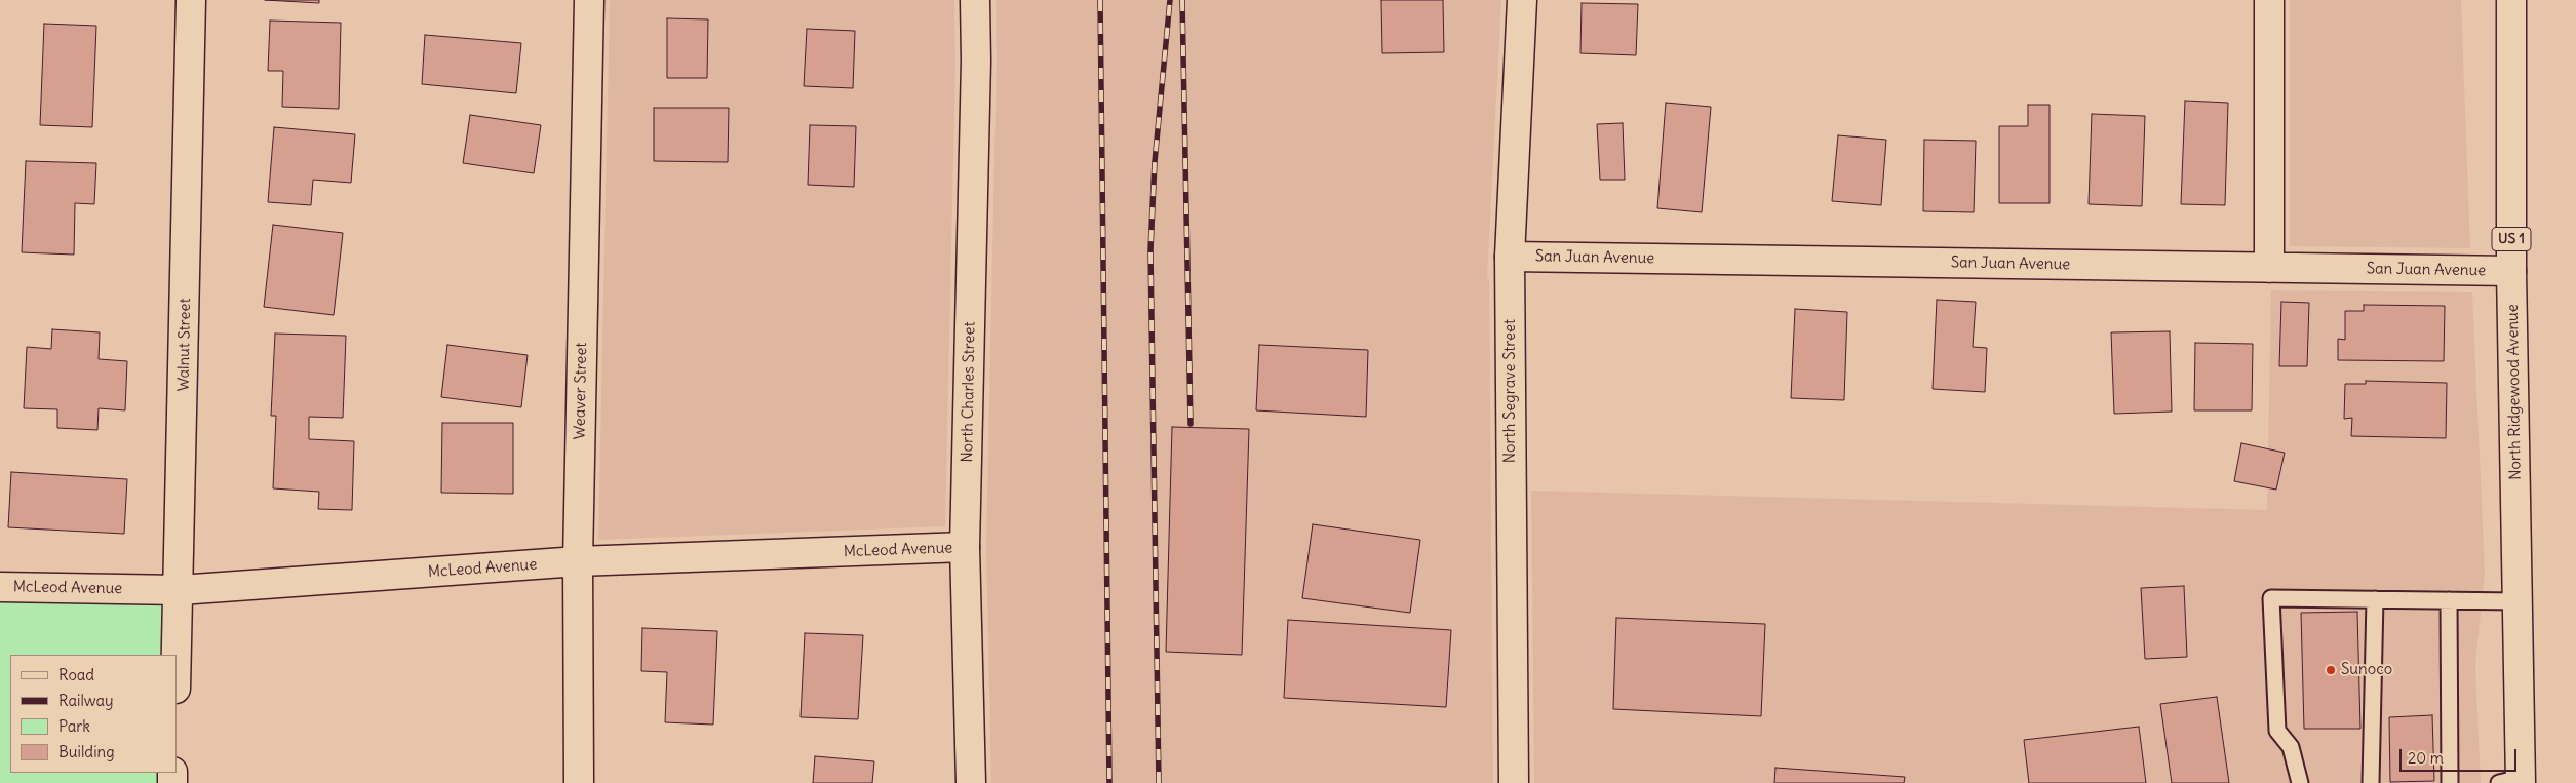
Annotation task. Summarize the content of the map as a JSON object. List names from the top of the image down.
{
  "streets": {
    "street": [
      "US 1",
      "San Juan Avenue",
      "Walnut Street",
      "Weaver Street",
      "North Segrave Street",
      "North Charles Street",
      "North Ridgewood Avenue",
      "McLeod Avenue"
    ]
  },
  "crossings": [
    ["San Juan Avenue", "North Segrave Street"],
    ["San Juan Avenue", "North Ridgewood Avenue"],
    ["Walnut Street", "McLeod Avenue"],
    ["Weaver Street", "McLeod Avenue"],
    ["North Charles Street", "McLeod Avenue"]
  ],
  "places": ["Sunoco"],
  "legend": [
    "Road",
    "Railway",
    "Park",
    "Building"
  ],
  "scale_bar": "20 m"
}
